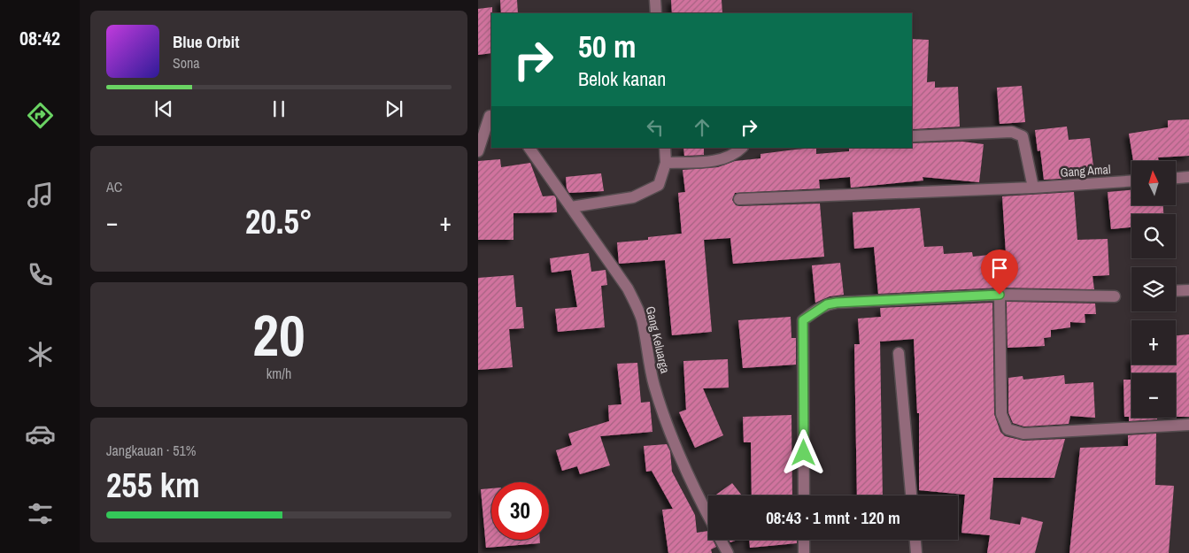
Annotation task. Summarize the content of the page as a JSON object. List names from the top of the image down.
{
  "streets": {
    "street": ["Gang Amal", "Gang Keluarga"]
  },
  "north": "top",
  "page": {
    "tabs": "08:42",
    "turn": ["50 m", "Belok kanan"],
    "song": ["Blue Orbit", "Sona"],
    "tile": [
      "AC",
      ["20", "km/h"],
      ["Jangkauan · 51%", "255 km"]
    ],
    "map_buttons": ["+", "−"],
    "heat": ["−", "20.5°", "+"],
    "limit": "30",
    "trip": "08:43 · 1 mnt · 120 m"
  }
}
